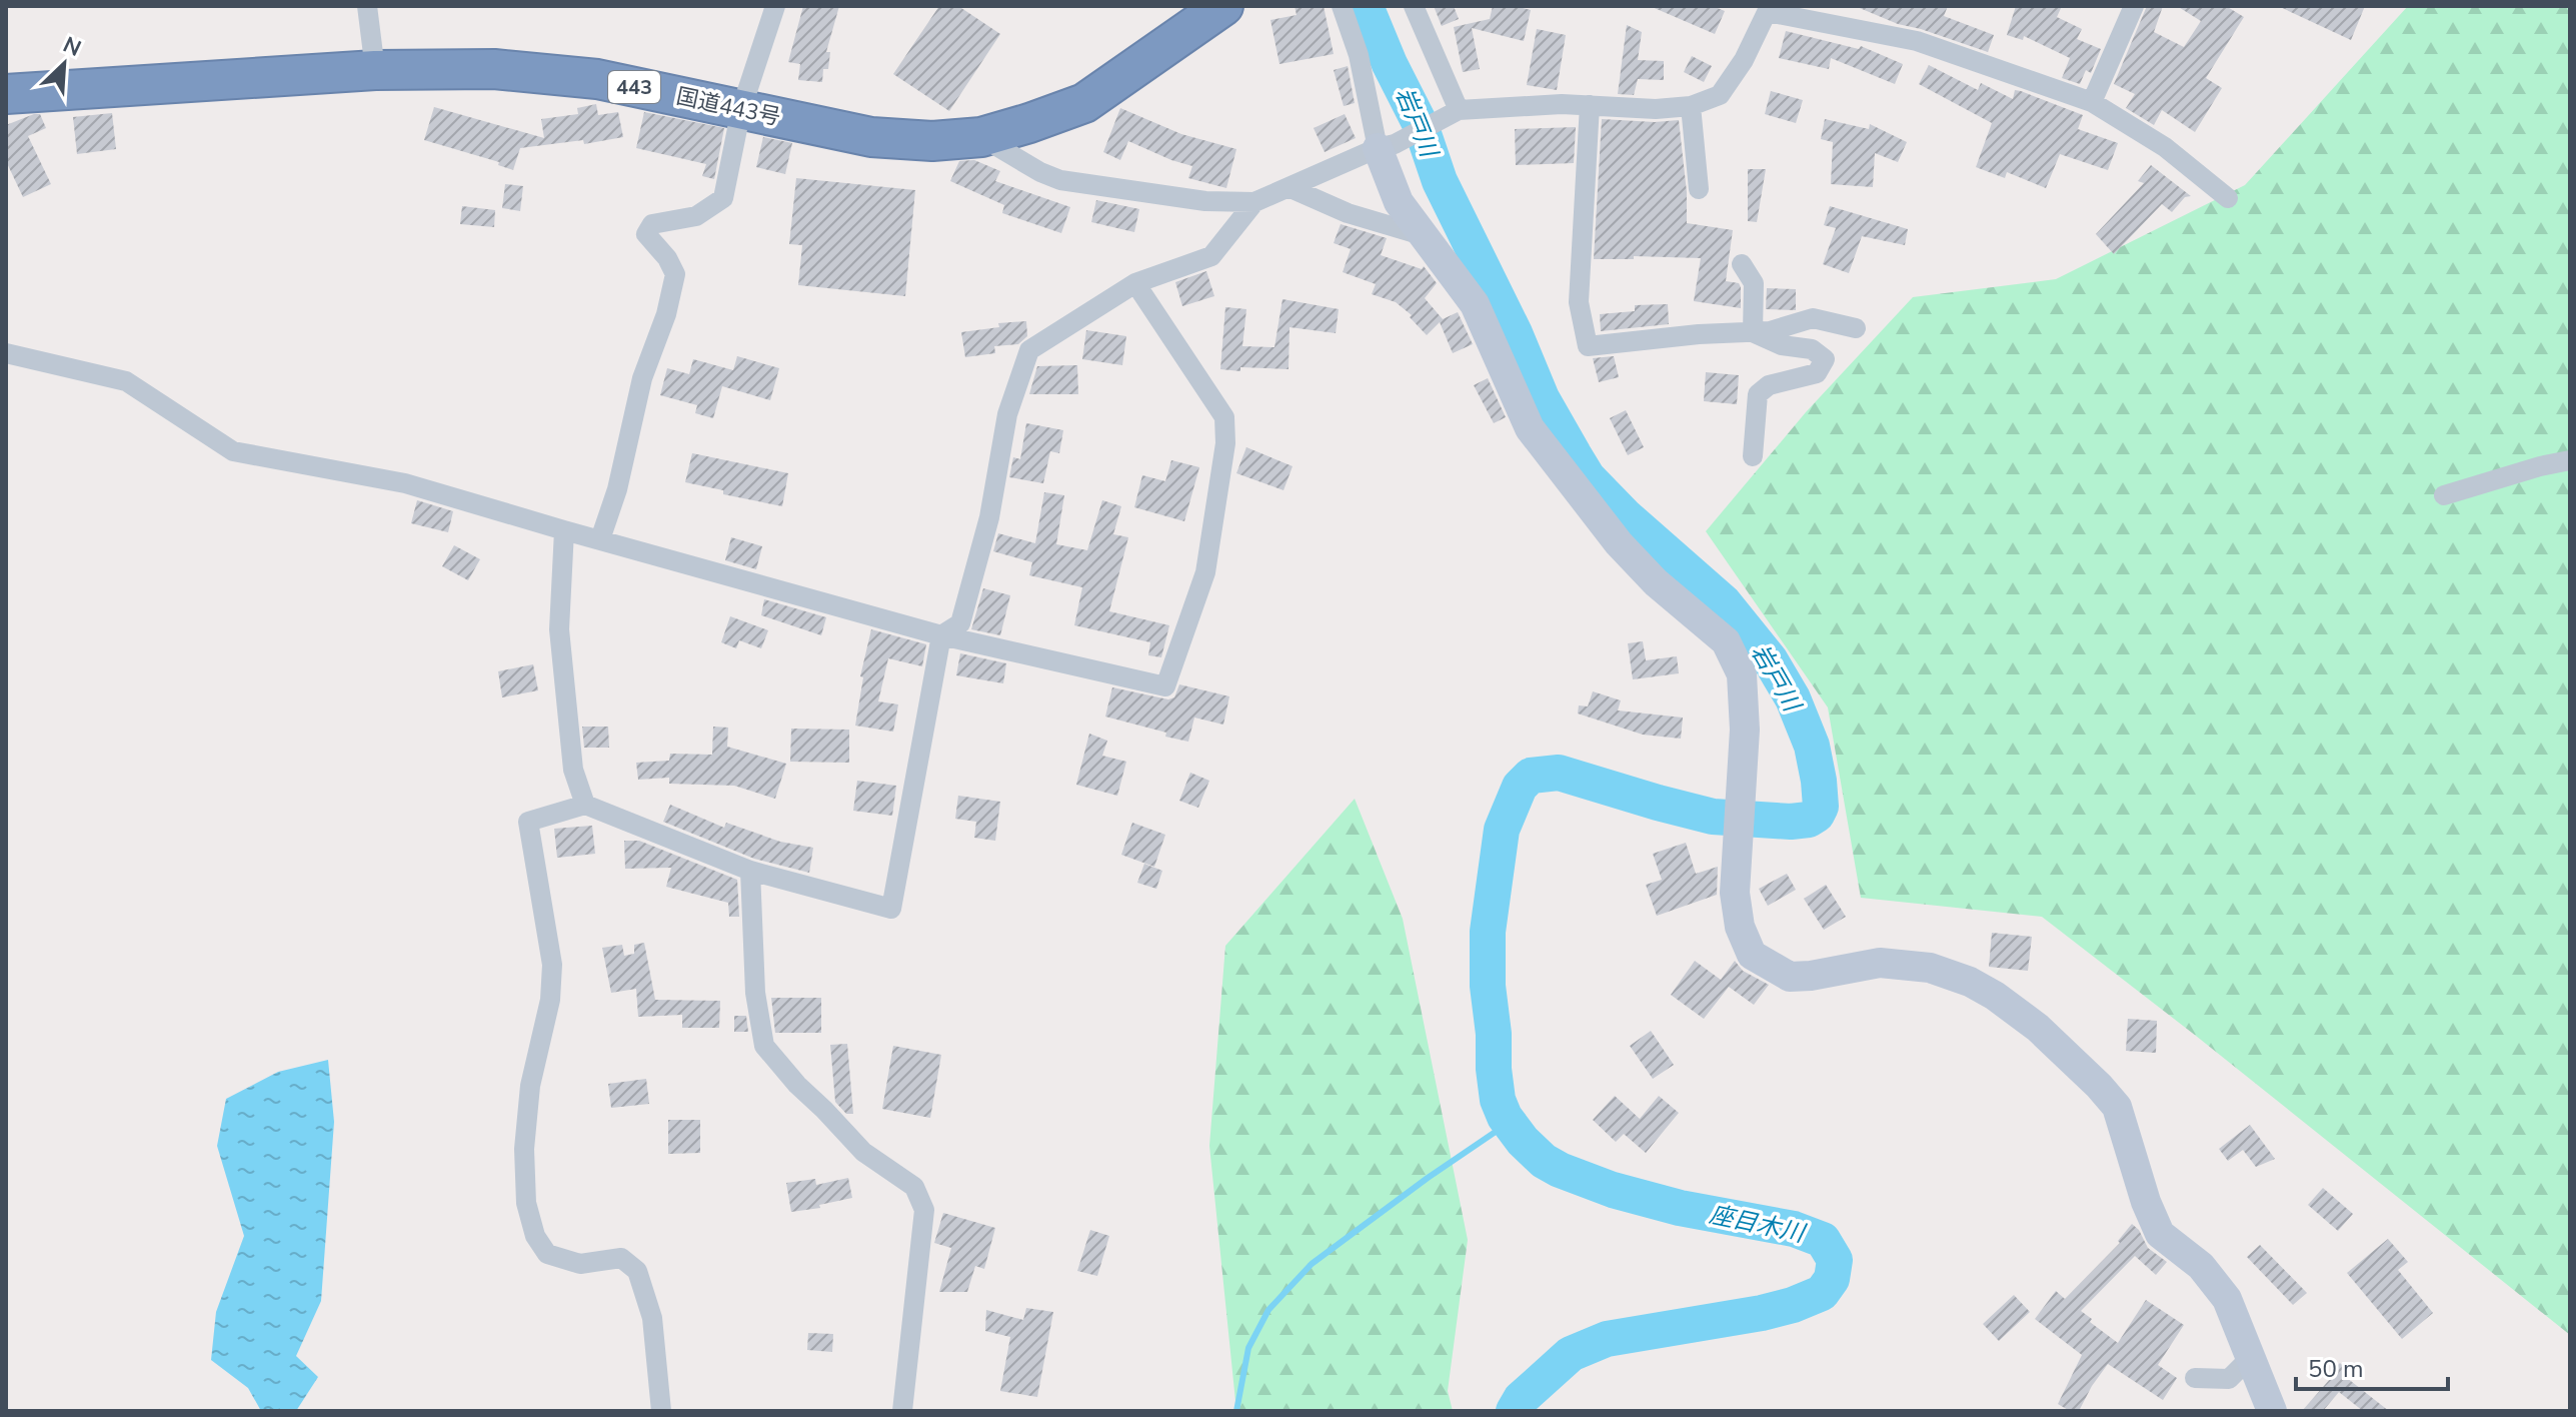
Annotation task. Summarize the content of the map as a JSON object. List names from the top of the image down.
{
  "streets": {
    "highway": ["443", "国道443号"]
  },
  "water": ["岩戸川", "座目木川"],
  "scale_bar": "50 m",
  "north": "top right"
}
